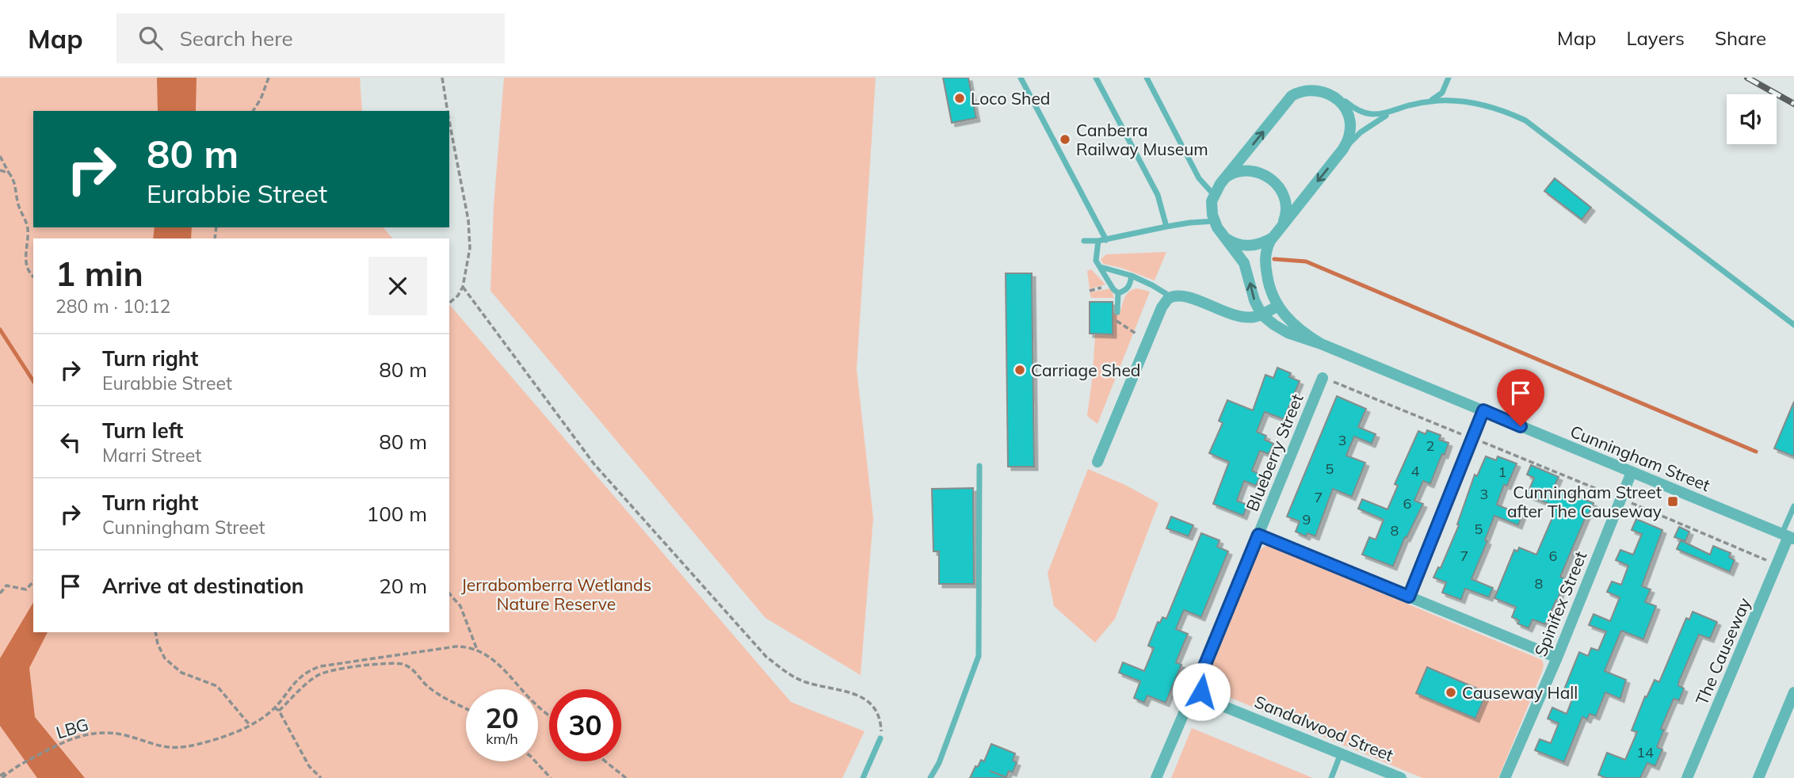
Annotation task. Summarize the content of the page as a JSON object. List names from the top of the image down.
{
  "streets": {
    "street": [
      "Blueberry Street",
      "Cunningham Street",
      "Spinifex Street",
      "The Causeway",
      "Sandalwood Street"
    ],
    "path": ["LBG"]
  },
  "crossings": [
    ["Blueberry Street", "Sandalwood Street"],
    ["Cunningham Street", "Spinifex Street"],
    ["Cunningham Street", "The Causeway"]
  ],
  "parks": ["Jerrabomberra Wetlands Nature Reserve"],
  "places": {
    "other": [
      "Loco Shed",
      "Canberra Railway Museum",
      "Carriage Shed",
      "Causeway Hall"
    ],
    "transit": ["Cunningham Street after The Causeway"]
  },
  "house_numbers": [
    "3",
    "2",
    "5",
    "4",
    "1",
    "3",
    "7",
    "6",
    "9",
    "5",
    "8",
    "7",
    "6",
    "8",
    "14"
  ],
  "page": {
    "header": "Map",
    "search": "Search here",
    "nav": ["Map", "Layers", "Share"],
    "turn": ["80 m", "Eurabbie Street"],
    "heading": ["1 min", "280 m · 10:12"],
    "list": [
      {
        "name": "Turn right",
        "note": "Eurabbie Street",
        "value": "80 m"
      },
      {
        "name": "Turn left",
        "note": "Marri Street",
        "value": "80 m"
      },
      {
        "name": "Turn right",
        "note": "Cunningham Street",
        "value": "100 m"
      },
      {
        "name": "Arrive at destination",
        "value": "20 m"
      }
    ],
    "speed": "20 km/h",
    "limit": "30"
  }
}
